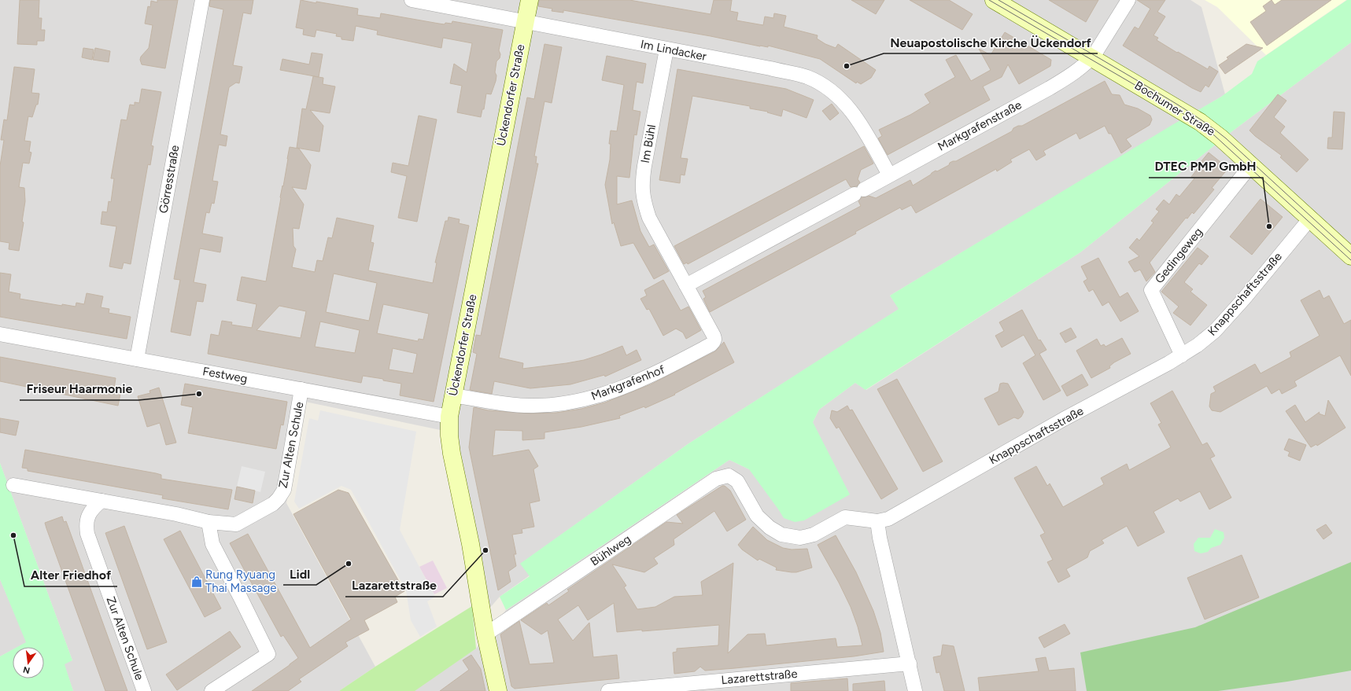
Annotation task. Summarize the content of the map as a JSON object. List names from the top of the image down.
{
  "streets": {
    "main road": ["Ückendorfer Straße", "Bochumer Straße"],
    "street": [
      "Im Lindacker",
      "Markgrafenstraße",
      "Im Bühl",
      "Görresstraße",
      "Gedingeweg",
      "Knappschaftsstraße",
      "Festweg",
      "Markgrafenhof",
      "Zur Alten Schule",
      "Bühlweg",
      "Lazarettstraße"
    ]
  },
  "crossings": [
    ["Im Lindacker", "Ückendorfer Straße"],
    ["Im Lindacker", "Markgrafenstraße"],
    ["Im Lindacker", "Im Bühl"],
    ["Ückendorfer Straße", "Festweg"],
    ["Ückendorfer Straße", "Markgrafenhof"],
    ["Ückendorfer Straße", "Bühlweg"],
    ["Bochumer Straße", "Markgrafenstraße"],
    ["Bochumer Straße", "Gedingeweg"],
    ["Bochumer Straße", "Knappschaftsstraße"],
    ["Markgrafenstraße", "Markgrafenhof"],
    ["Im Bühl", "Markgrafenhof"],
    ["Görresstraße", "Festweg"],
    ["Gedingeweg", "Knappschaftsstraße"],
    ["Knappschaftsstraße", "Bühlweg"],
    ["Festweg", "Zur Alten Schule"]
  ],
  "places": {
    "other": [
      "Neuapostolische Kirche Ückendorf",
      "DTEC PMP GmbH",
      "Friseur Haarmonie",
      "Alter Friedhof",
      "Lazarettstraße",
      "Lidl"
    ],
    "shop": ["Rung Ryuang Thai Massage"]
  },
  "north": "bottom"
}
